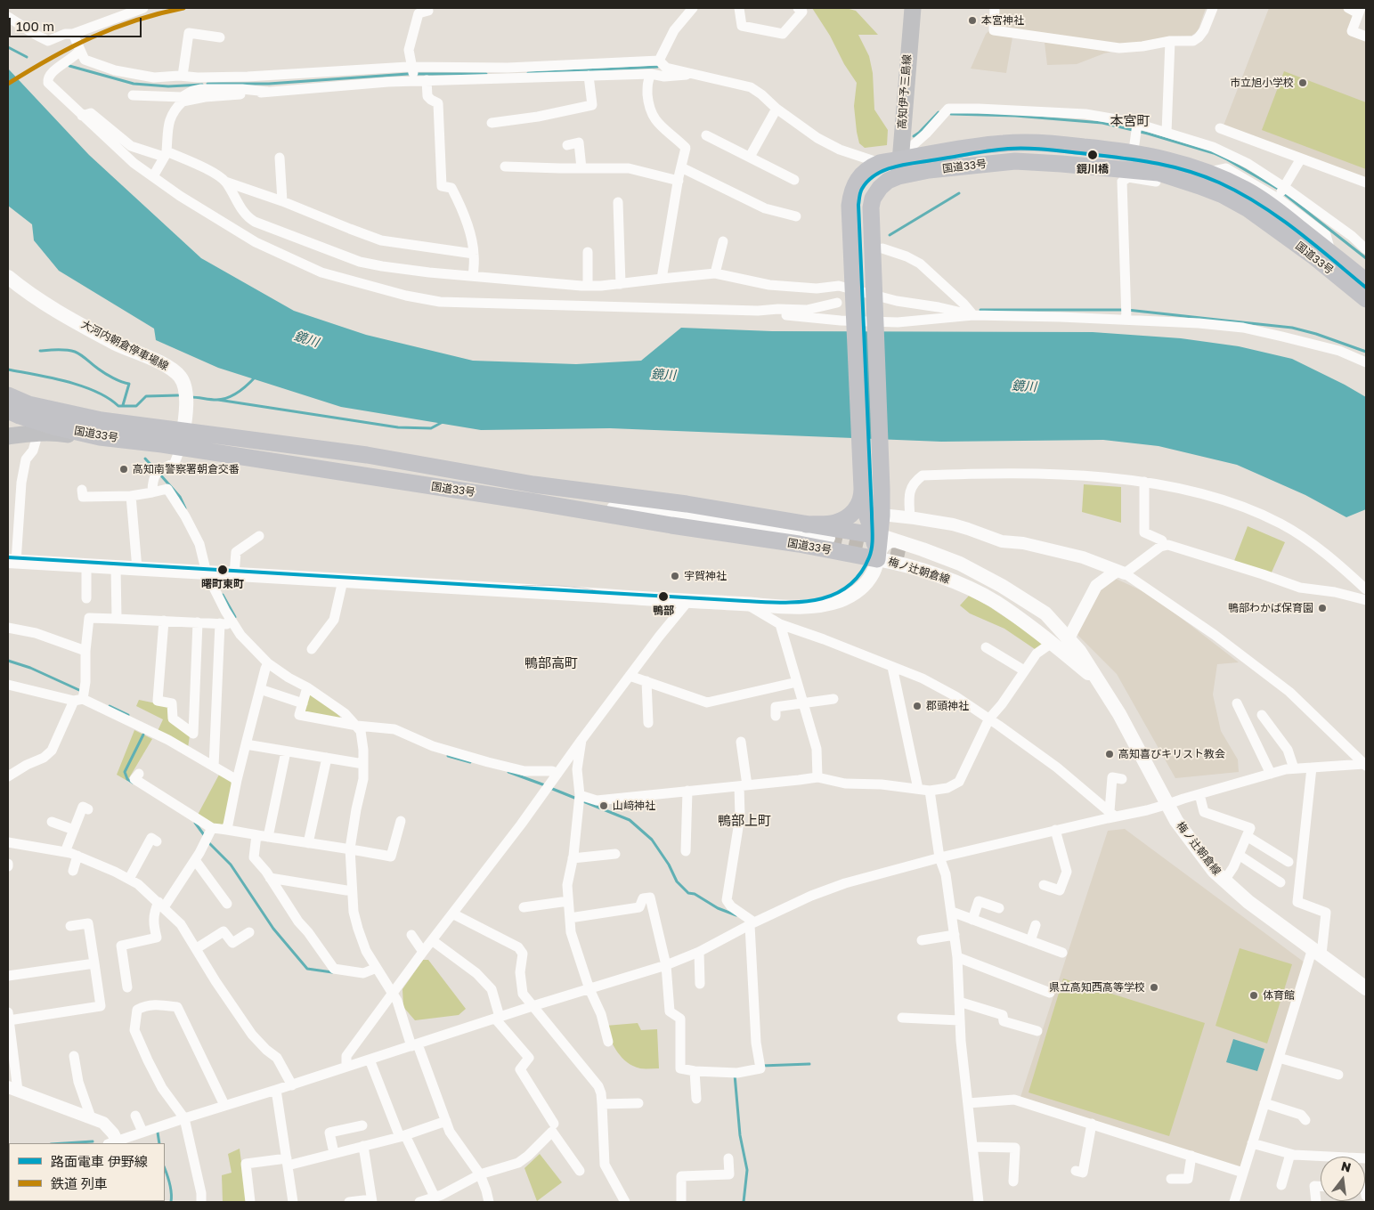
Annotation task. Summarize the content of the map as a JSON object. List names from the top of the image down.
{
  "streets": {
    "highway": ["国道33号"],
    "main road": ["高知伊予三島線", "大河内朝倉停車場線", "梅ノ辻朝倉線"]
  },
  "crossings": [
    ["高知伊予三島線", "国道33号"],
    ["国道33号", "大河内朝倉停車場線"],
    ["国道33号", "梅ノ辻朝倉線"]
  ],
  "districts": ["本宮町", "鴨部高町", "鴨部上町"],
  "water": ["鏡川"],
  "places": [
    "本宮神社",
    "市立旭小学校",
    "鏡川橋",
    "高知南警察署朝倉交番",
    "曙町東町",
    "宇賀神社",
    "鴨部",
    "鴨部わかば保育園",
    "郡頭神社",
    "高知喜びキリスト教会",
    "山﨑神社",
    "県立高知西高等学校",
    "体育館"
  ],
  "lines": ["rail line 列車", "tram line 伊野線"],
  "legend": ["路面電車 伊野線", "鉄道 列車"],
  "scale_bar": "100 m",
  "north": "top"
}
